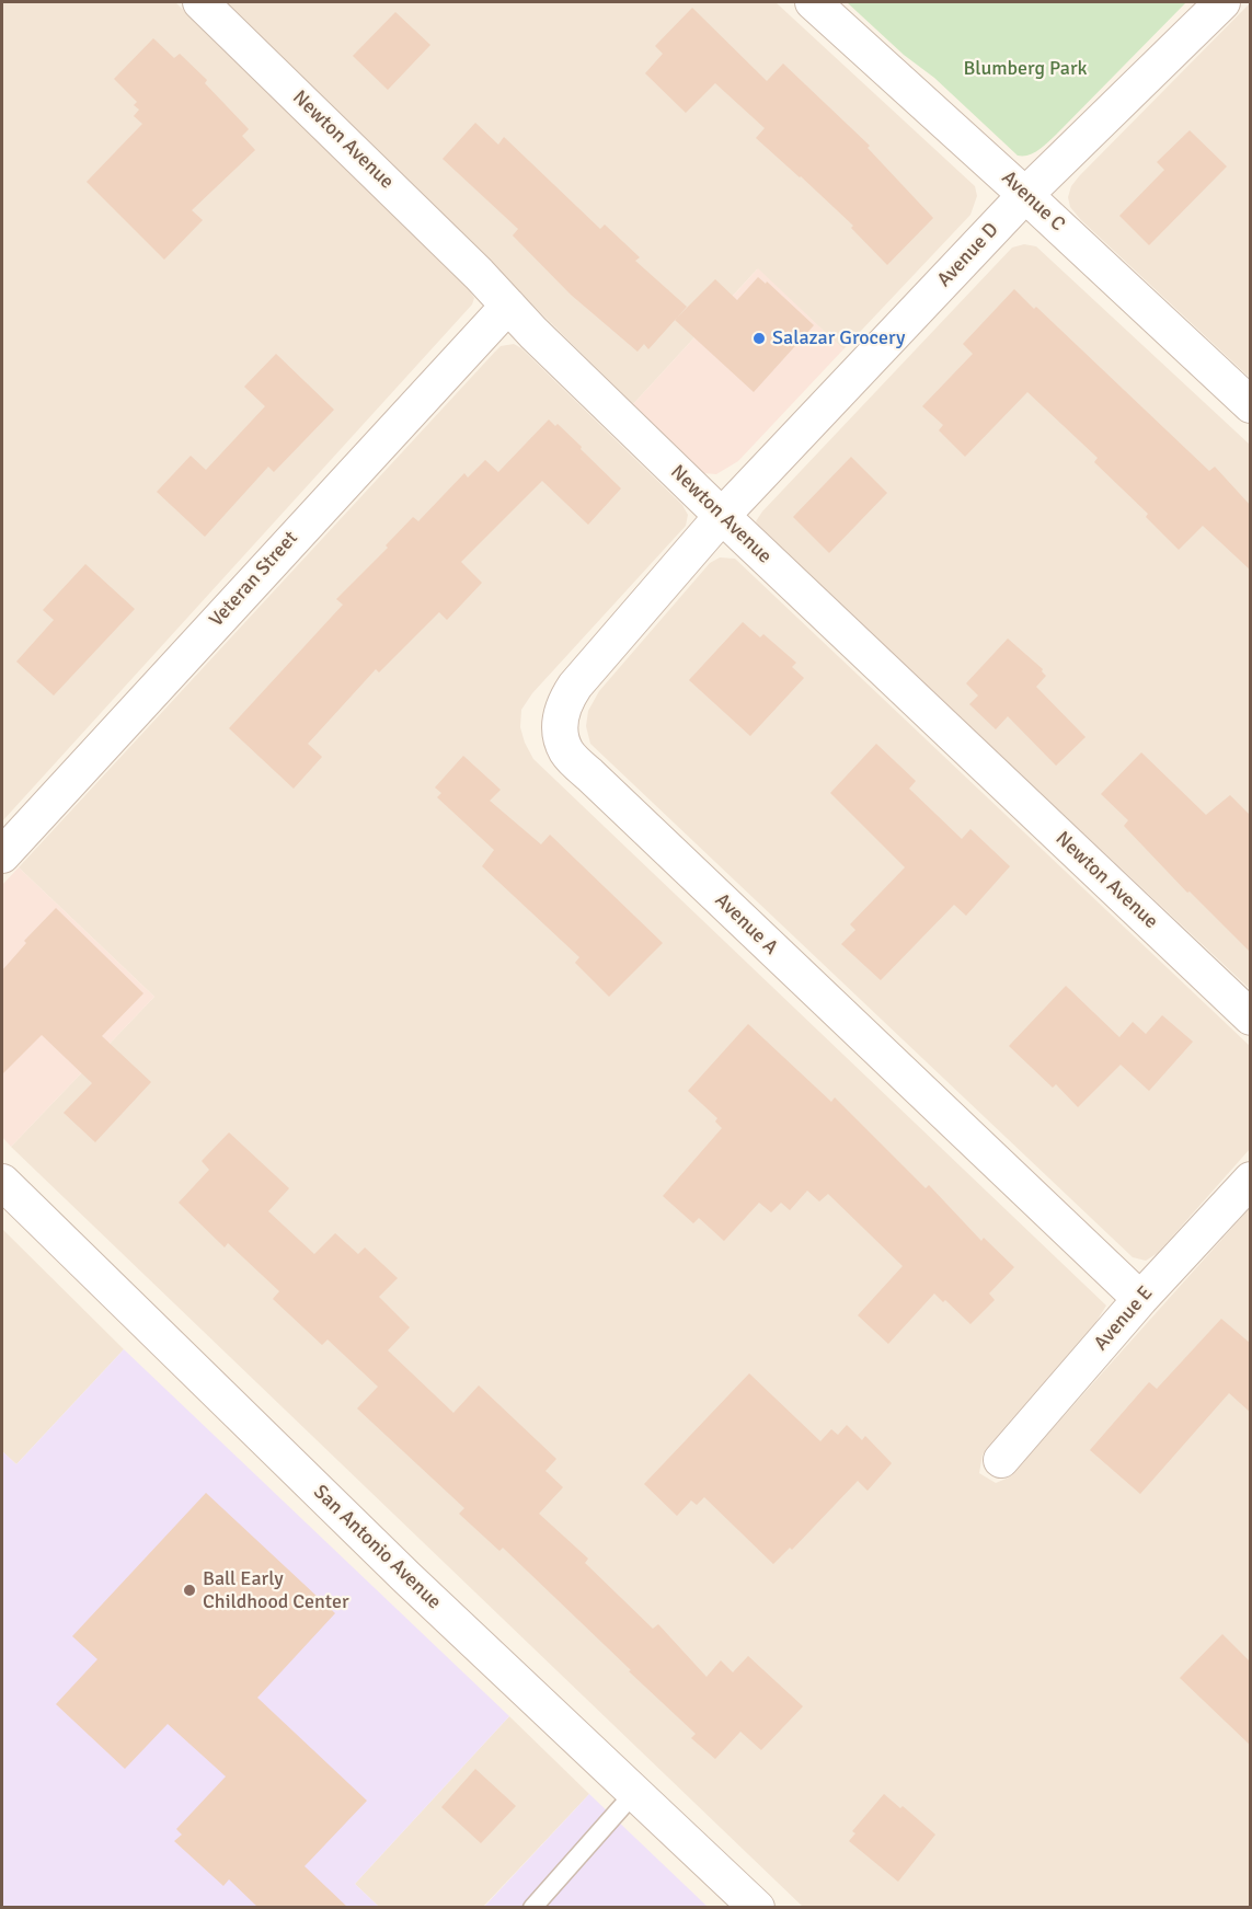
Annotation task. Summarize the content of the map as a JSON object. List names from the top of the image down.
{
  "streets": {
    "street": [
      "Newton Avenue",
      "Avenue C",
      "Avenue D",
      "Veteran Street",
      "Avenue A",
      "Avenue E",
      "San Antonio Avenue"
    ]
  },
  "crossings": [
    ["Newton Avenue", "Avenue D"],
    ["Newton Avenue", "Veteran Street"],
    ["Newton Avenue", "Avenue A"],
    ["Avenue C", "Avenue D"],
    ["Avenue D", "Avenue A"],
    ["Avenue A", "Avenue E"]
  ],
  "parks": ["Blumberg Park"],
  "places": ["Salazar Grocery", "Ball Early Childhood Center"]
}
